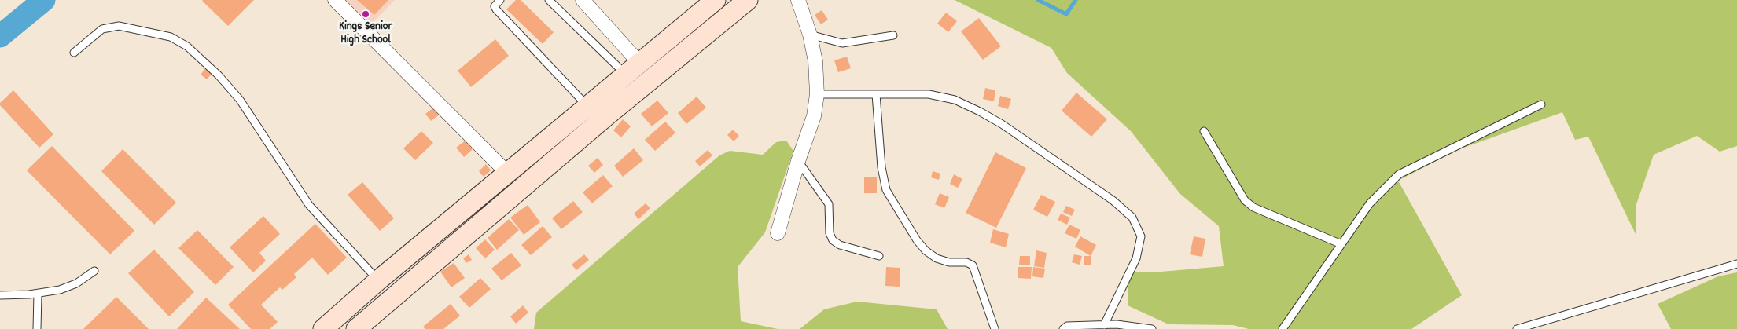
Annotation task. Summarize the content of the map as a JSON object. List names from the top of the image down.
{
  "places": ["Kings Senior High School"]
}
